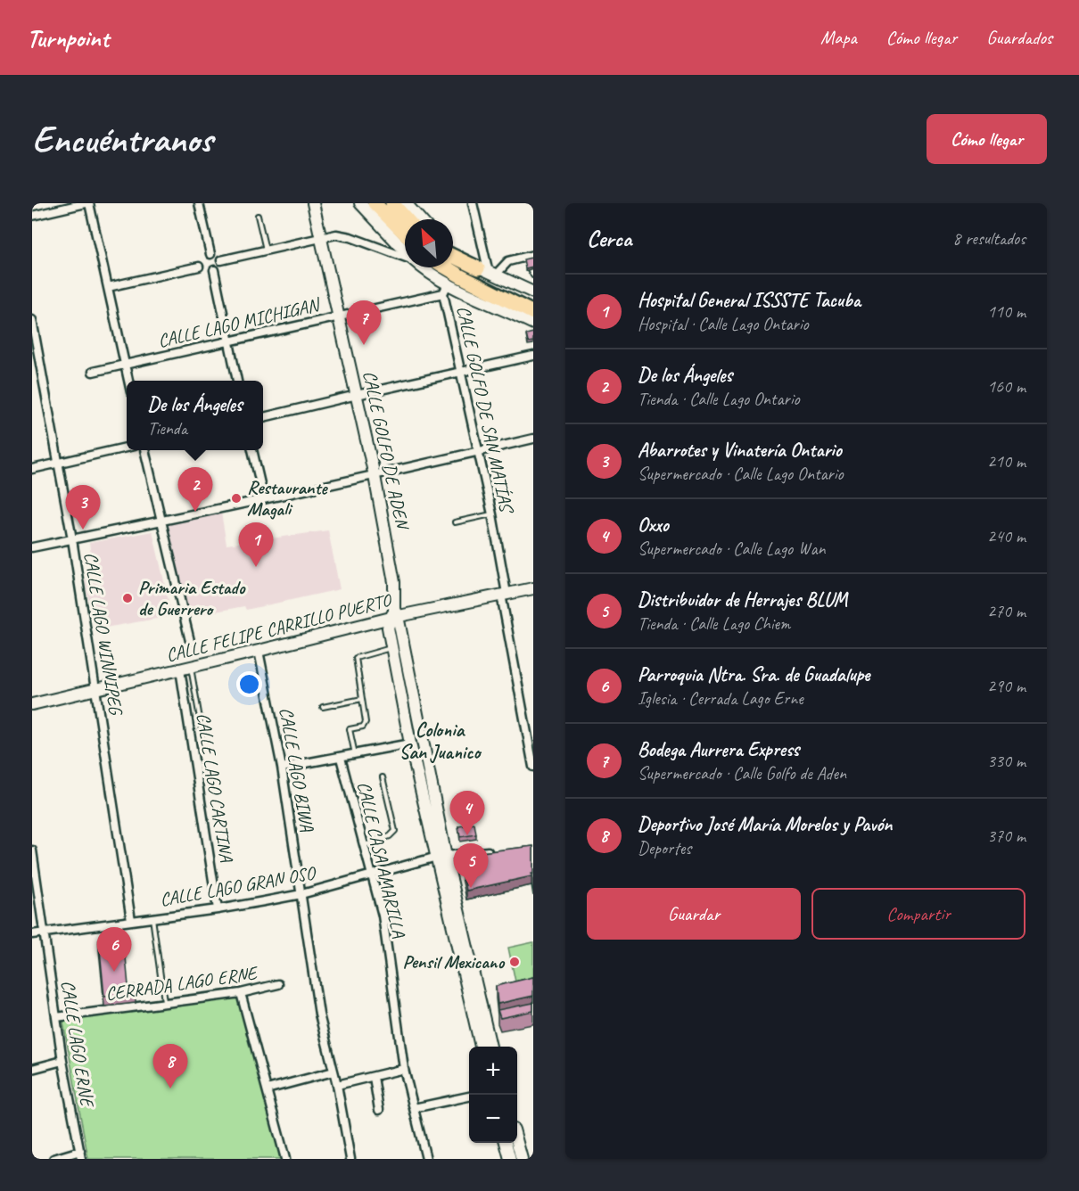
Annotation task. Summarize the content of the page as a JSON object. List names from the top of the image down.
{
  "streets": {
    "street": [
      "CALLE LAGO MICHIGAN",
      "CALLE GOLFO DE SAN MATÍAS",
      "CALLE GOLFO DE ADEN",
      "CALLE FELIPE CARRILLO PUERTO",
      "CALLE LAGO WINNIPEG",
      "CALLE LAGO BIWA",
      "CALLE LAGO CARTINA",
      "CALLE CASA AMARILLA",
      "CALLE LAGO GRAN OSO",
      "CERRADA LAGO ERNE",
      "CALLE LAGO ERNE"
    ]
  },
  "crossings": [
    ["CALLE LAGO MICHIGAN", "CALLE GOLFO DE SAN MATÍAS"],
    ["CALLE LAGO MICHIGAN", "CALLE GOLFO DE ADEN"],
    ["CALLE GOLFO DE SAN MATÍAS", "CALLE FELIPE CARRILLO PUERTO"],
    ["CALLE GOLFO DE ADEN", "CALLE FELIPE CARRILLO PUERTO"],
    ["CALLE FELIPE CARRILLO PUERTO", "CALLE LAGO WINNIPEG"],
    ["CALLE FELIPE CARRILLO PUERTO", "CALLE LAGO BIWA"],
    ["CALLE FELIPE CARRILLO PUERTO", "CALLE LAGO CARTINA"],
    ["CALLE LAGO WINNIPEG", "CALLE LAGO GRAN OSO"],
    ["CALLE LAGO BIWA", "CALLE LAGO GRAN OSO"],
    ["CALLE LAGO CARTINA", "CALLE LAGO GRAN OSO"],
    ["CALLE CASA AMARILLA", "CALLE LAGO GRAN OSO"],
    ["CALLE LAGO GRAN OSO", "CALLE LAGO ERNE"],
    ["CERRADA LAGO ERNE", "CALLE LAGO ERNE"]
  ],
  "districts": ["Colonia San Juanico"],
  "places": ["Restaurante Magali", "Primaria Estado de Guerrero", "Pensil Mexicano"],
  "north": "top left",
  "page": {
    "header": "Turnpoint",
    "nav": ["Mapa", "Cómo llegar", "Guardados"],
    "buttons": [
      "Cómo llegar",
      ["Guardar", "Compartir"]
    ],
    "title": "Encuéntranos",
    "heading": ["Cerca", "8 resultados"],
    "list": [
      {
        "mark": "1",
        "name": "Hospital General ISSSTE Tacuba",
        "note": "Hospital · Calle Lago Ontario",
        "value": "110 m"
      },
      {
        "mark": "2",
        "name": "De los Ángeles",
        "note": "Tienda · Calle Lago Ontario",
        "value": "160 m"
      },
      {
        "mark": "3",
        "name": "Abarrotes y Vinatería Ontario",
        "note": "Supermercado · Calle Lago Ontario",
        "value": "210 m"
      },
      {
        "mark": "4",
        "name": "Oxxo",
        "note": "Supermercado · Calle Lago Wan",
        "value": "240 m"
      },
      {
        "mark": "5",
        "name": "Distribuidor de Herrajes BLUM",
        "note": "Tienda · Calle Lago Chiem",
        "value": "270 m"
      },
      {
        "mark": "6",
        "name": "Parroquia Ntra. Sra. de Guadalupe",
        "note": "Iglesia · Cerrada Lago Erne",
        "value": "290 m"
      },
      {
        "mark": "7",
        "name": "Bodega Aurrera Express",
        "note": "Supermercado · Calle Golfo de Aden",
        "value": "330 m"
      },
      {
        "mark": "8",
        "name": "Deportivo José María Morelos y Pavón",
        "note": "Deportes",
        "value": "370 m"
      }
    ],
    "pins": [
      "7",
      "2",
      "3",
      "1",
      "4",
      "5",
      "6",
      "8"
    ],
    "popup": ["De los Ángeles", "Tienda"],
    "map_buttons": ["+", "−"]
  }
}
